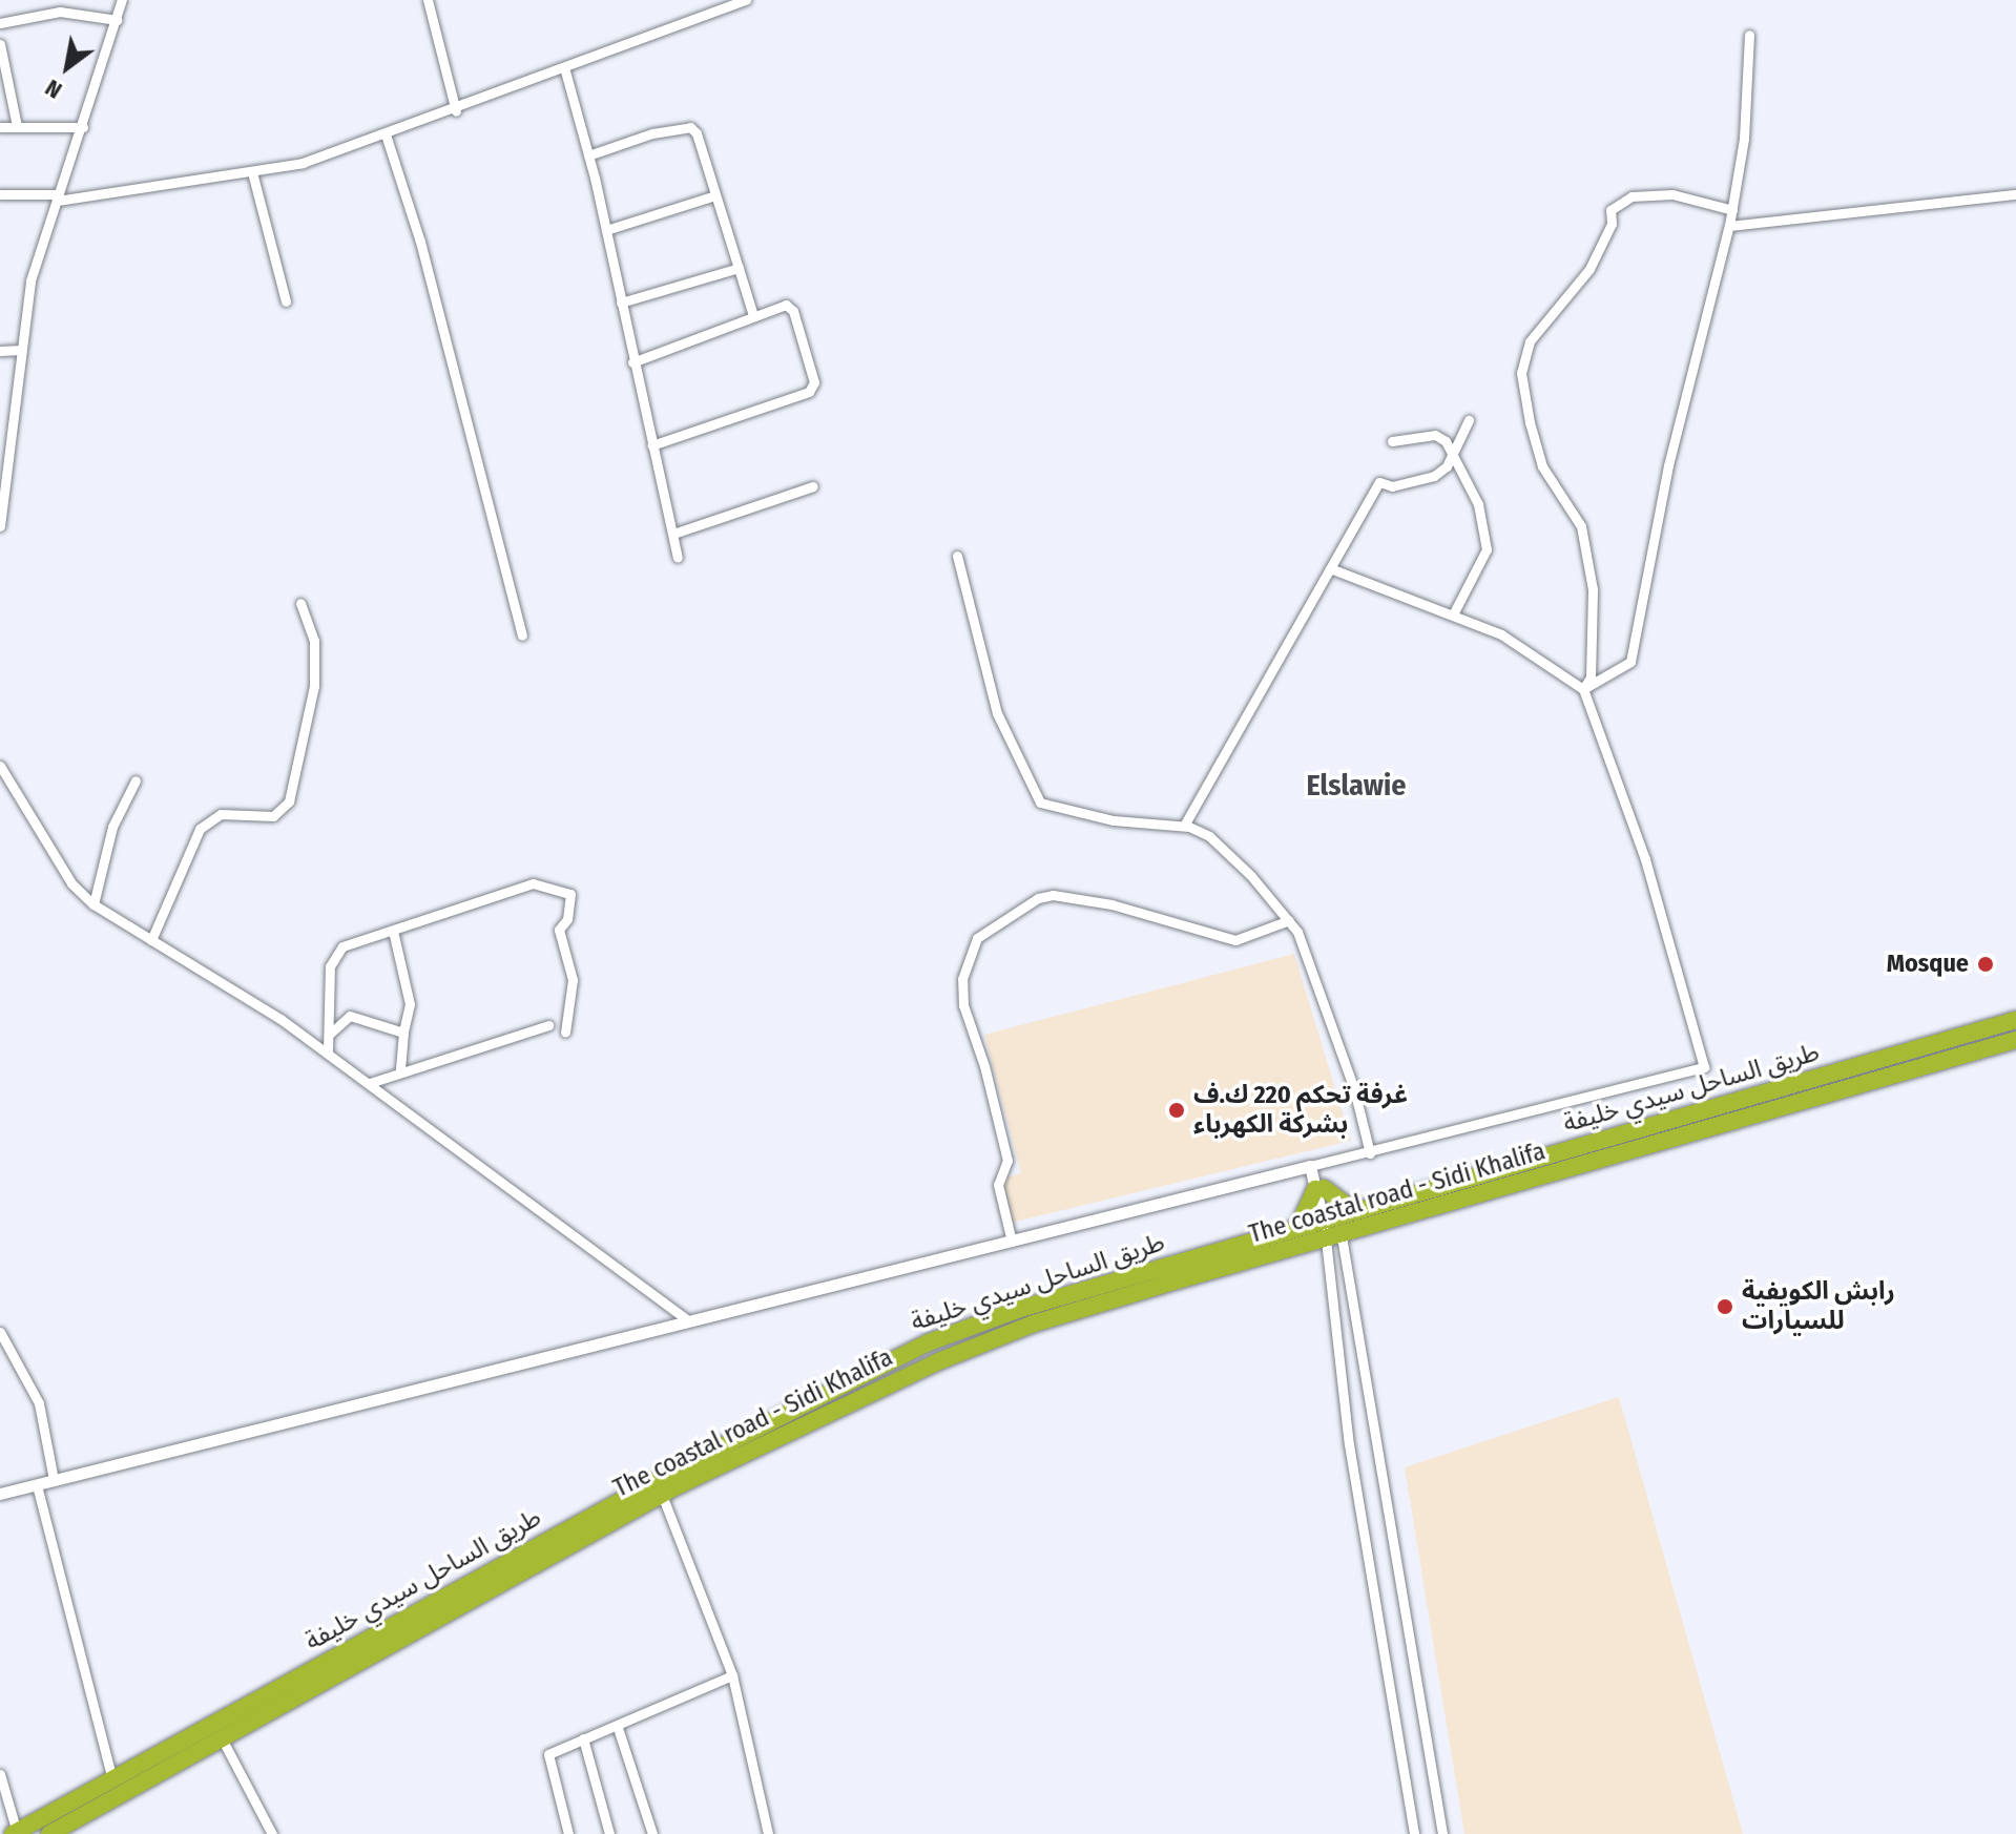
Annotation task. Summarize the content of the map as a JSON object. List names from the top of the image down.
{
  "streets": {
    "highway": ["طريق الساحل سيدي خليفة", "The coastal road - Sidi Khalifa"]
  },
  "crossings": [
    ["طريق الساحل سيدي خليفة", "The coastal road - Sidi Khalifa"]
  ],
  "districts": ["Elslawie"],
  "places": ["Mosque", "غرفة تحكم 220 ك.ف بشركة الكهرباء", "رابش الكويفية للسيارات"],
  "north": "bottom left"
}
